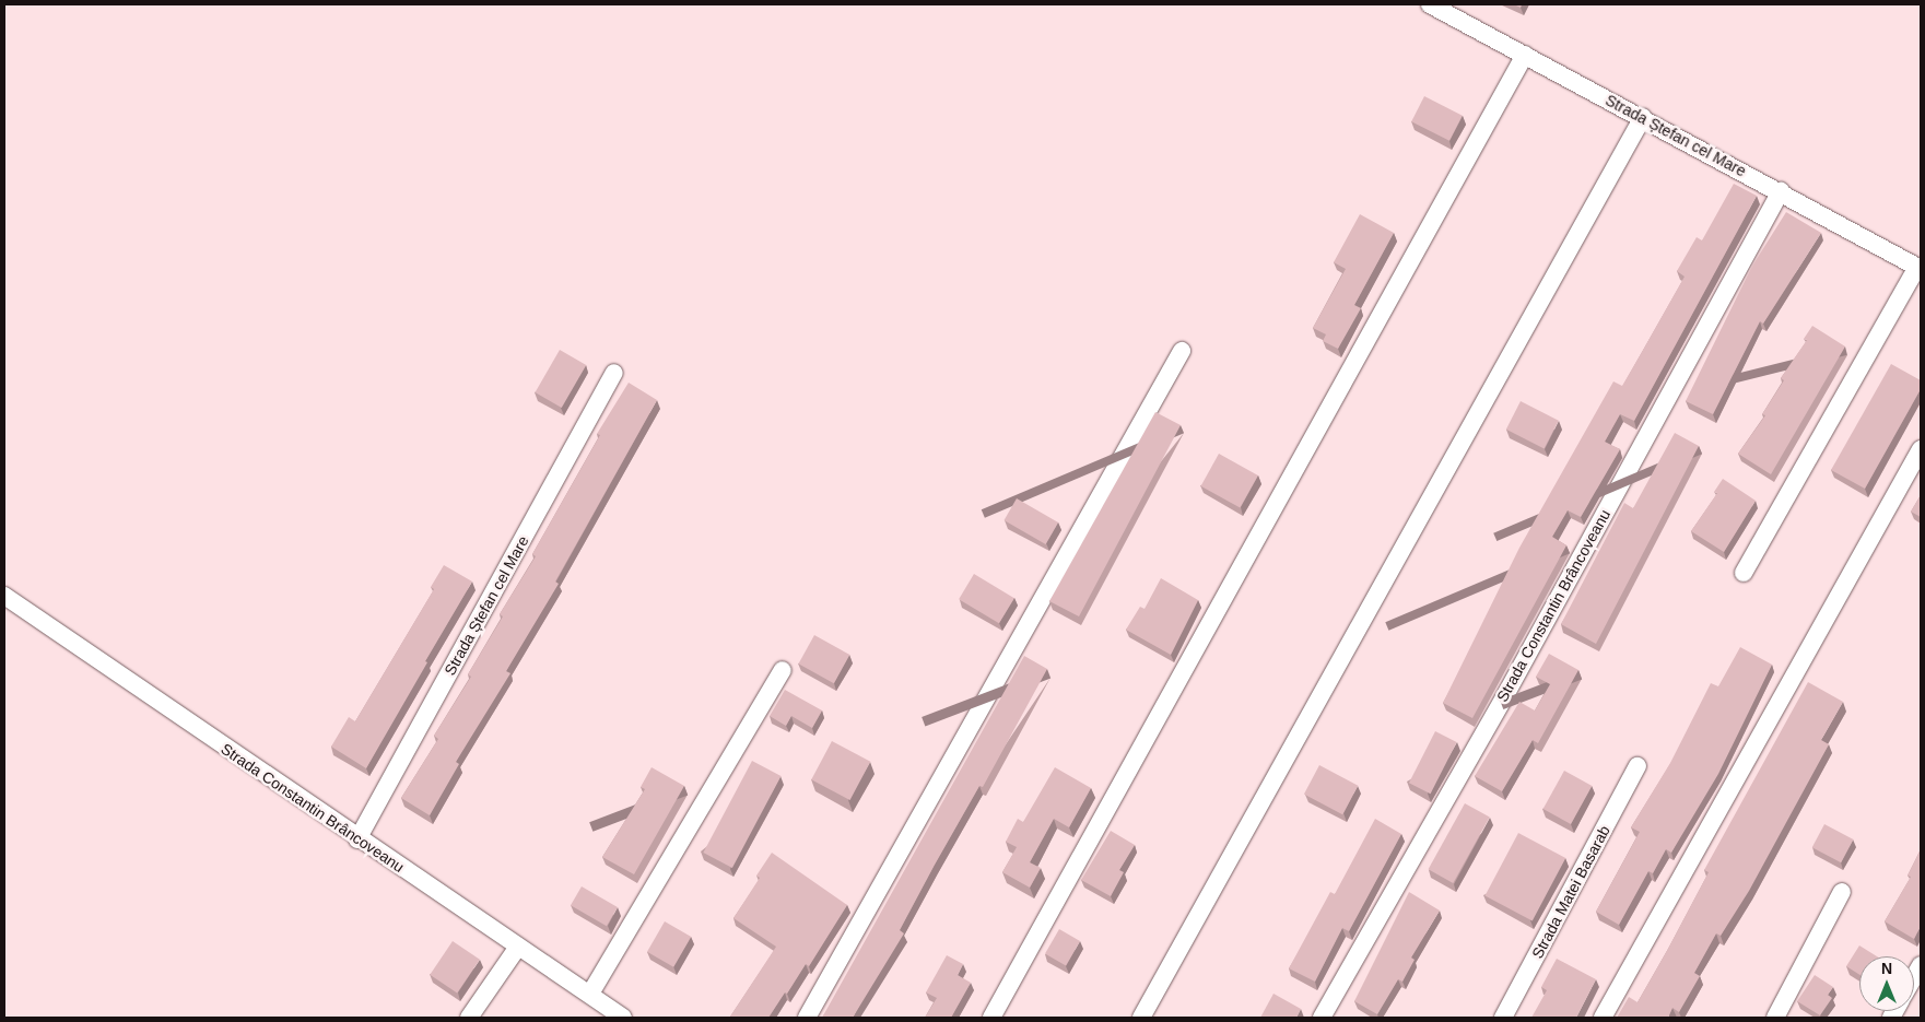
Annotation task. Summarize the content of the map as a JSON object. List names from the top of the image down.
{
  "streets": {
    "street": ["Strada Ștefan cel Mare", "Strada Constantin Brâncoveanu", "Strada Matei Basarab"]
  },
  "crossings": [
    ["Strada Ștefan cel Mare", "Strada Constantin Brâncoveanu"]
  ],
  "north": "top"
}
